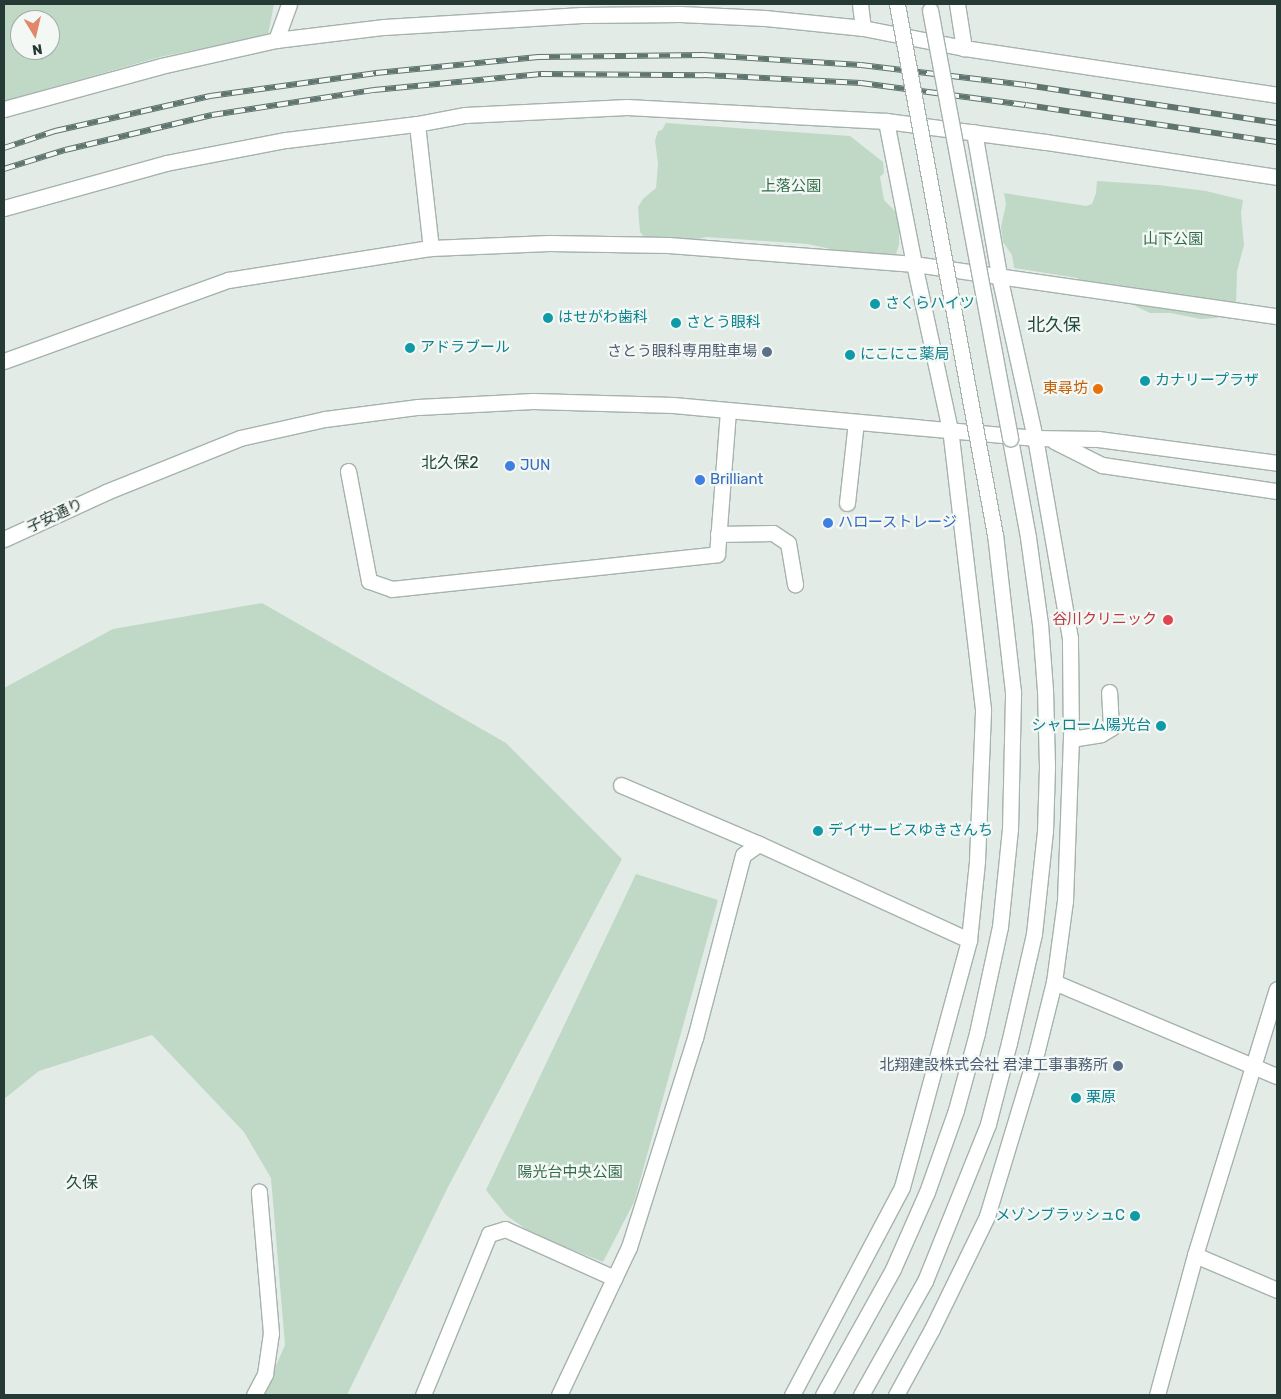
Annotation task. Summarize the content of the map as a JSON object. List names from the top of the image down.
{
  "streets": {
    "street": ["子安通り"]
  },
  "districts": ["北久保", "北久保2", "久保"],
  "parks": ["上落公園", "山下公園", "陽光台中央公園"],
  "places": [
    "さくらハイツ",
    "はせがわ歯科",
    "さとう眼科",
    "アドラブール",
    "さとう眼科専用駐車場",
    "にこにこ薬局",
    "カナリープラザ",
    "東尋坊",
    "JUN",
    "Brilliant",
    "ハローストレージ",
    "谷川クリニック",
    "シャローム陽光台",
    "デイサービスゆきさんち",
    "北翔建設株式会社 君津工事事務所",
    "栗原",
    "メゾンブラッシュC"
  ],
  "north": "bottom"
}
